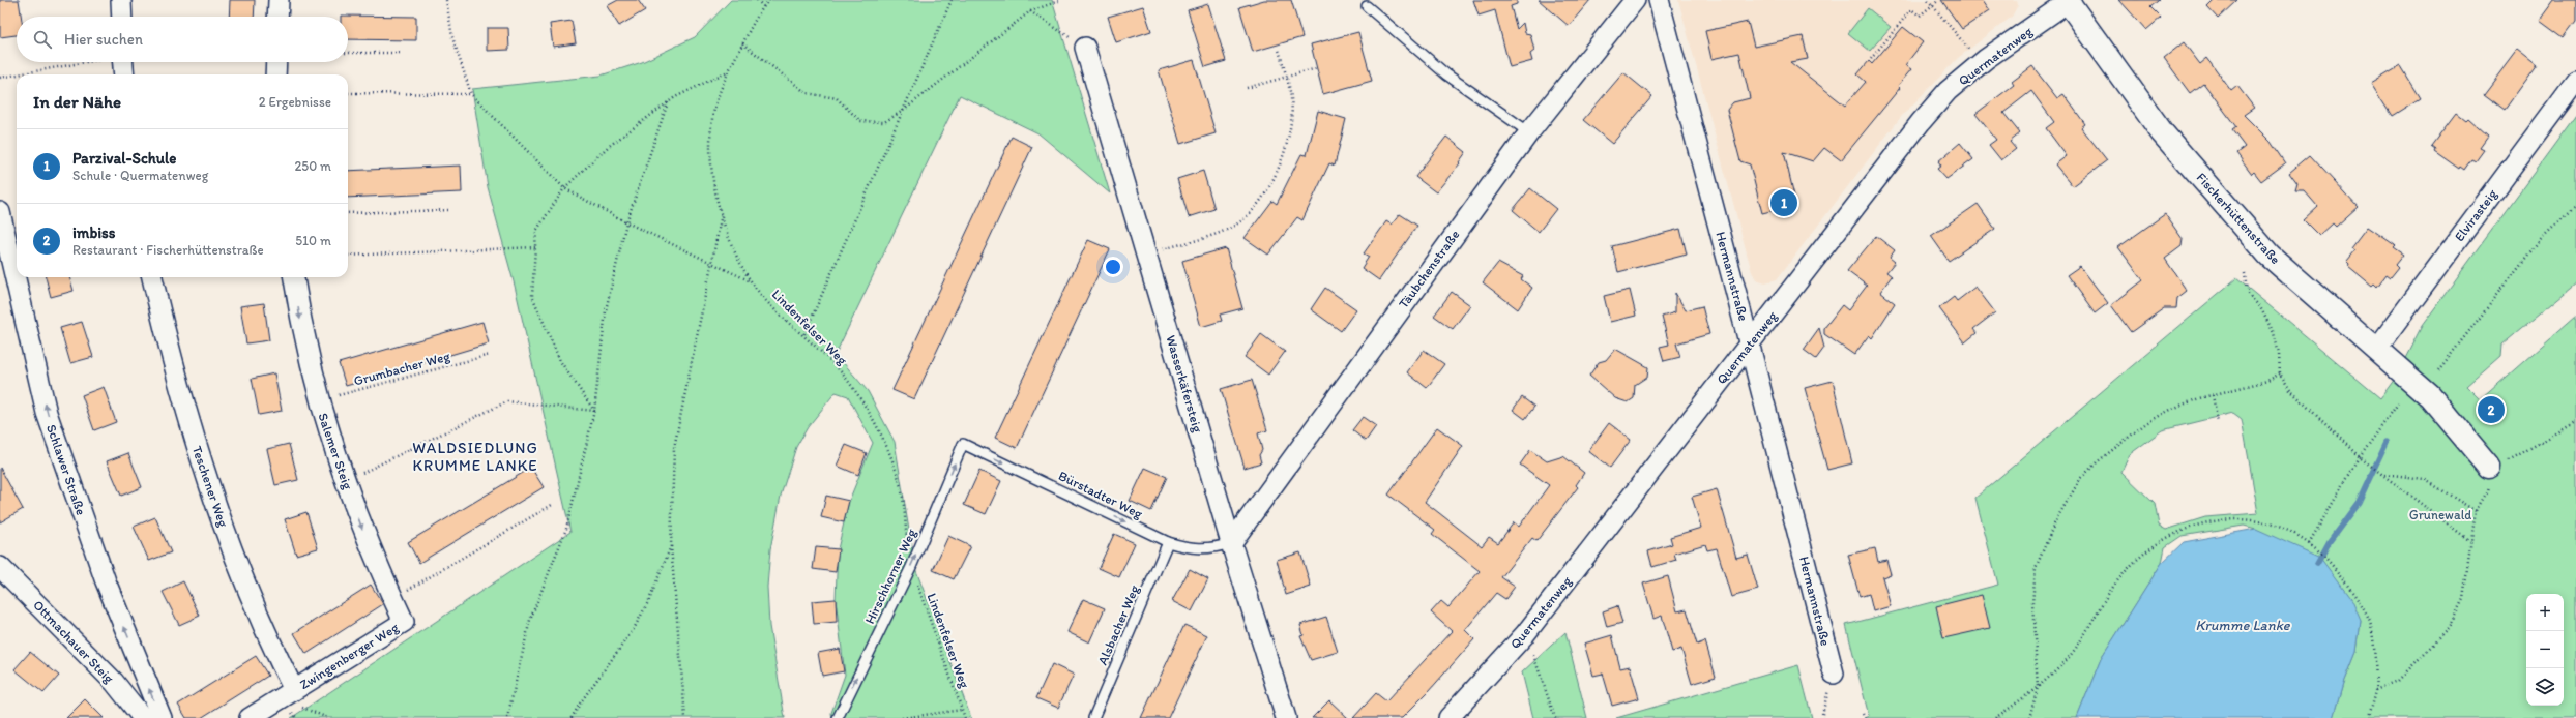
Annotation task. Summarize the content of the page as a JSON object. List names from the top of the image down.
{
  "streets": {
    "street": [
      "Quermatenweg",
      "Elvirasteig",
      "Fischerhüttenstraße",
      "Täubchenstraße",
      "Hermannstraße",
      "Wasserkäfersteig",
      "Salemer Steig",
      "Schlawer Straße",
      "Teschener Weg",
      "Ottmachauer Steig",
      "Zwingenberger Weg"
    ],
    "lane": ["Bürstadter Weg", "Hirschhorner Weg", "Alsbacher Weg"],
    "path": ["Lindenfelser Weg", "Grumbacher Weg"]
  },
  "crossings": [
    ["Quermatenweg", "Fischerhüttenstraße"],
    ["Quermatenweg", "Hermannstraße"],
    ["Elvirasteig", "Fischerhüttenstraße"],
    ["Täubchenstraße", "Wasserkäfersteig"],
    ["Täubchenstraße", "Bürstadter Weg"],
    ["Lindenfelser Weg", "Hirschhorner Weg"],
    ["Grumbacher Weg", "Salemer Steig"],
    ["Wasserkäfersteig", "Bürstadter Weg"],
    ["Salemer Steig", "Zwingenberger Weg"],
    ["Teschener Weg", "Zwingenberger Weg"],
    ["Bürstadter Weg", "Hirschhorner Weg"],
    ["Bürstadter Weg", "Alsbacher Weg"]
  ],
  "one_way": [
    "Salemer Steig",
    "Schlawer Straße",
    "Bürstadter Weg",
    "Hirschhorner Weg"
  ],
  "districts": ["WALDSIEDLUNG KRUMME LANKE"],
  "water": ["Krumme Lanke"],
  "parks": ["Grunewald"],
  "page": {
    "search": "Hier suchen",
    "heading": ["In der Nähe", "2 Ergebnisse"],
    "list": [
      {
        "mark": "1",
        "name": "Parzival-Schule",
        "note": "Schule · Quermatenweg",
        "value": "250 m"
      },
      {
        "mark": "2",
        "name": "imbiss",
        "note": "Restaurant · Fischerhüttenstraße",
        "value": "510 m"
      }
    ],
    "pins": ["1", "2"],
    "map_buttons": ["+", "−"]
  }
}
